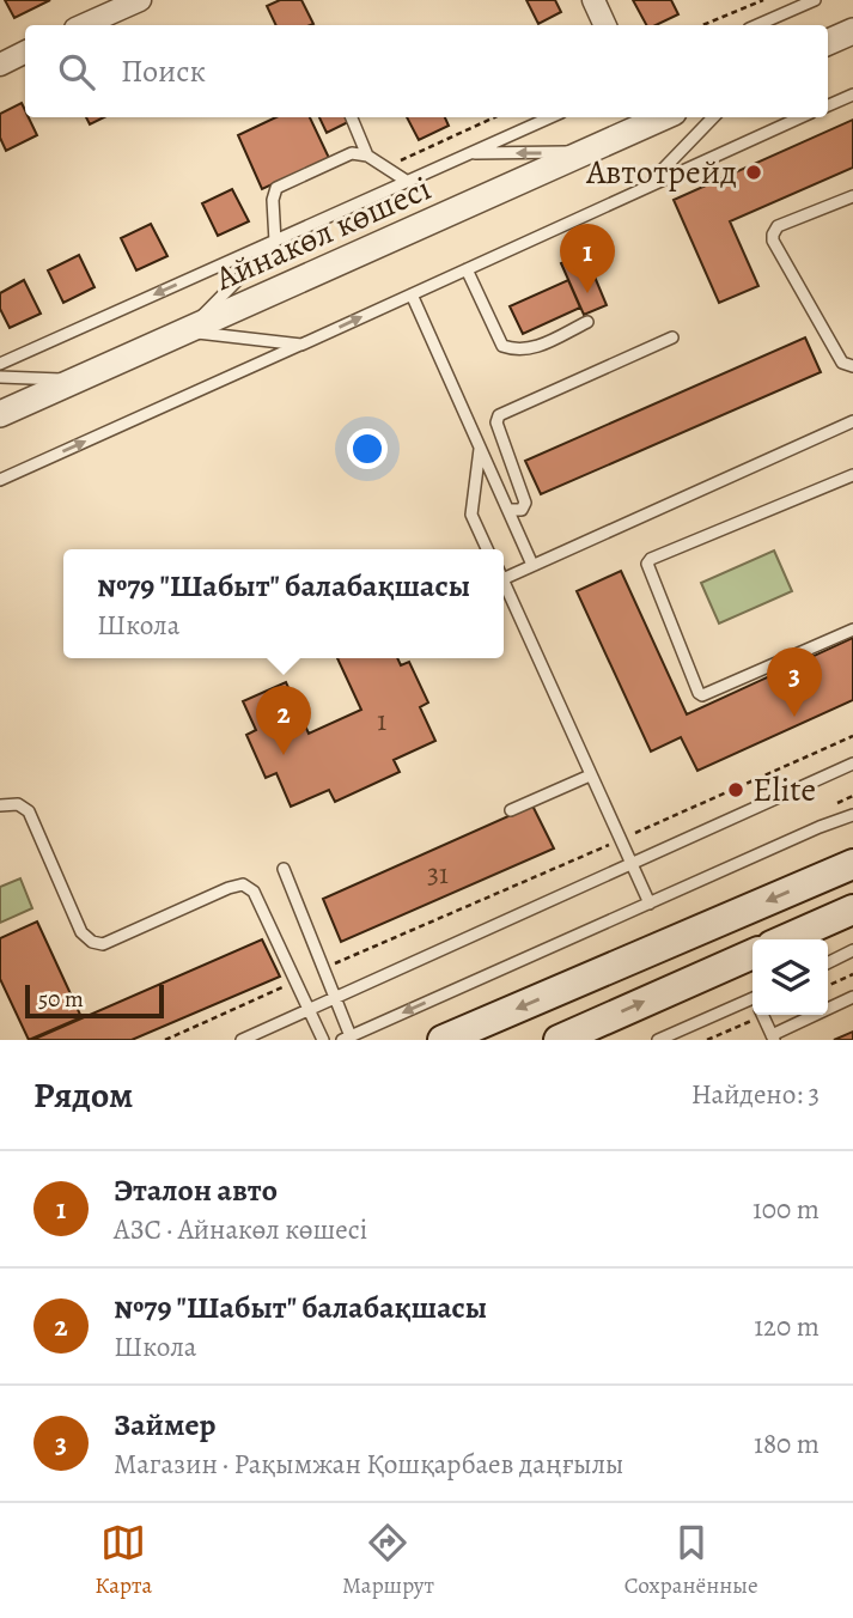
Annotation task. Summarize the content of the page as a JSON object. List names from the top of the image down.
{
  "streets": {
    "street": ["Айнакөл көшесі"]
  },
  "places": ["Автотрейд", "Elite"],
  "house_numbers": ["1", "31"],
  "scale_bar": "50 m",
  "page": {
    "search": "Поиск",
    "pins": ["1", "3", "2"],
    "popup": ["№79 \"Шабыт\" балабақшасы", "Школа"],
    "scale": "50 m",
    "heading": ["Рядом", "Найдено: 3"],
    "list": [
      {
        "mark": "1",
        "name": "Эталон авто",
        "note": "АЗС · Айнакөл көшесі",
        "value": "100 m"
      },
      {
        "mark": "2",
        "name": "№79 \"Шабыт\" балабақшасы",
        "note": "Школа",
        "value": "120 m"
      },
      {
        "mark": "3",
        "name": "Займер",
        "note": "Магазин · Рақымжан Қошқарбаев даңғылы",
        "value": "180 m"
      }
    ],
    "nav": ["Карта", "Маршрут", "Сохранённые"]
  }
}
